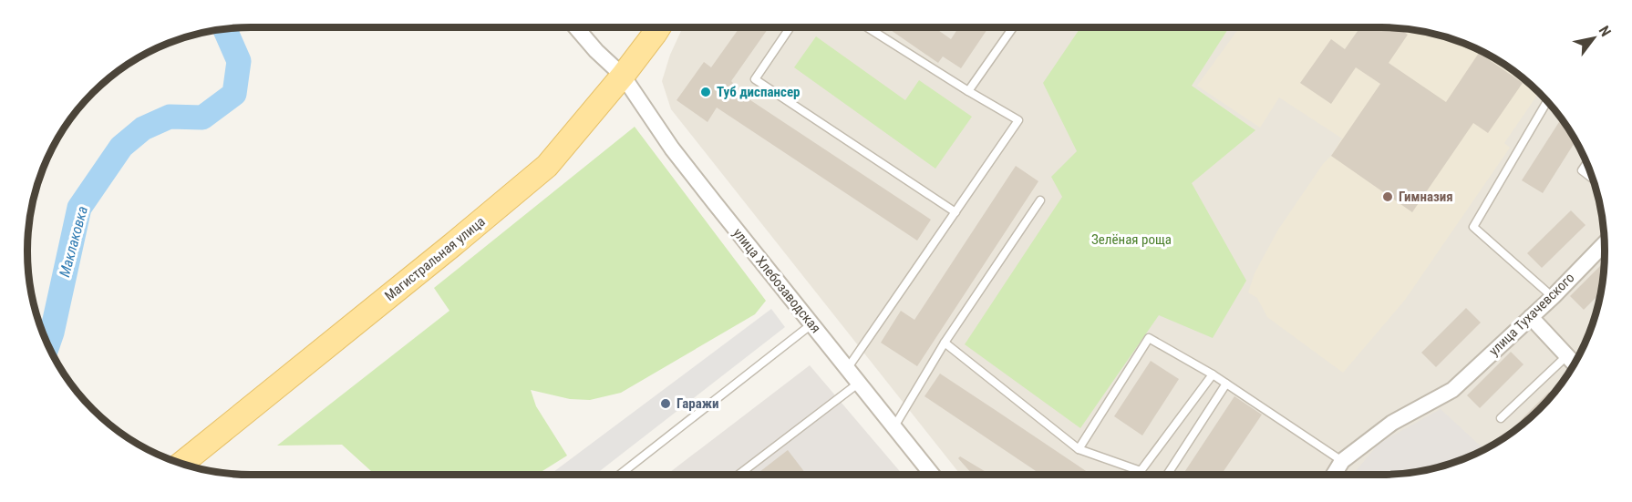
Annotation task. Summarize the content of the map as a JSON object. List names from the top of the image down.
{
  "streets": {
    "main road": ["Магистральная улица"],
    "street": ["улица Хлебозаводская", "улица Тухачевского"]
  },
  "crossings": [
    ["Магистральная улица", "улица Хлебозаводская"]
  ],
  "water": ["Маклаковка"],
  "parks": ["Зелёная роща"],
  "places": ["Туб диспансер", "Гимназия", "Гаражи"],
  "north": "top right"
}
